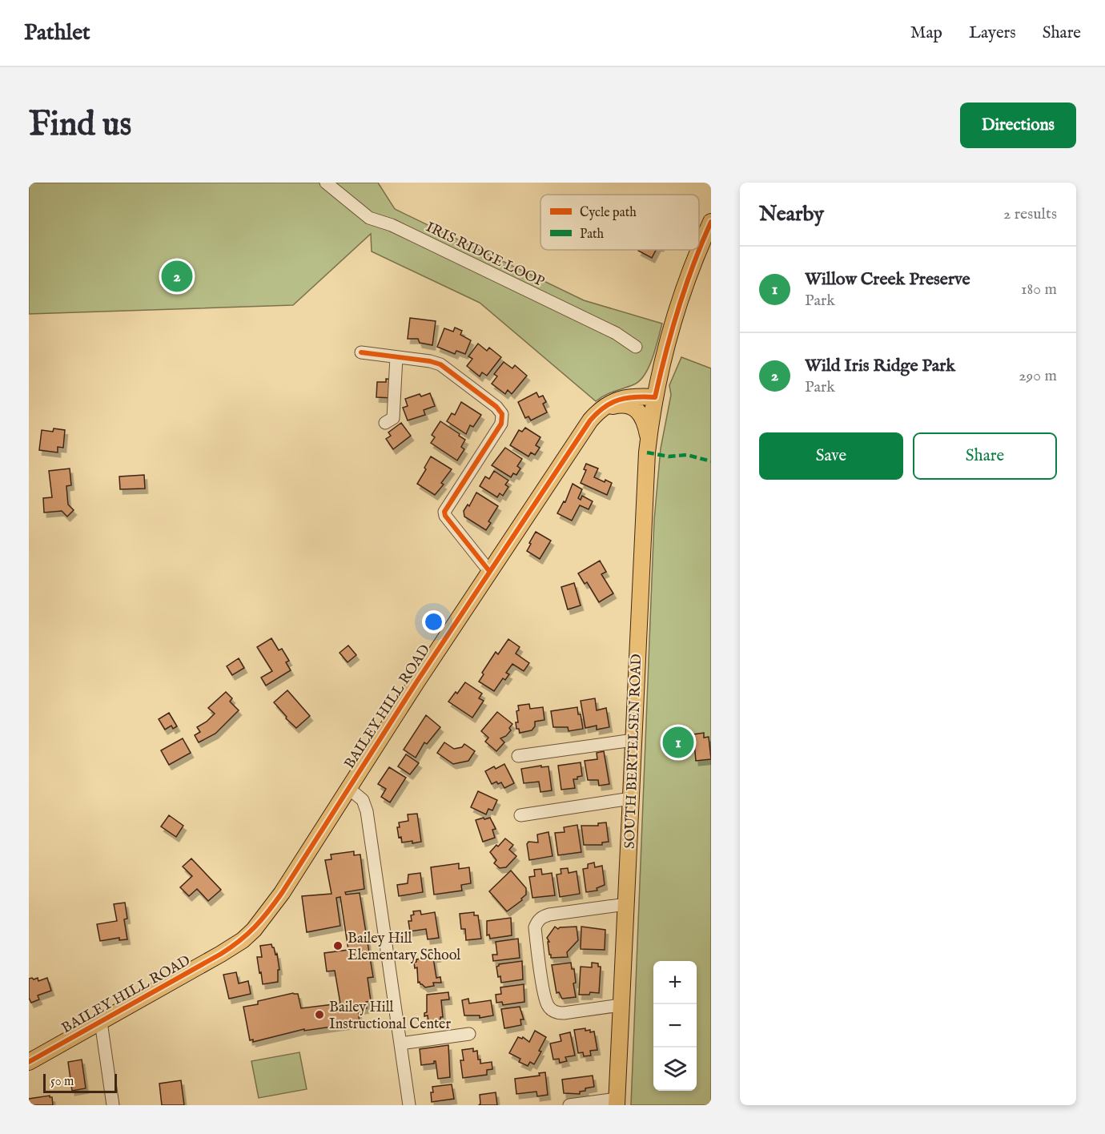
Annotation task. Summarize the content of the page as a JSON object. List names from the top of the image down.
{
  "streets": {
    "main road": ["BAILEY HILL ROAD", "SOUTH BERTELSEN ROAD"],
    "street": ["IRIS RIDGE LOOP"]
  },
  "crossings": [
    ["BAILEY HILL ROAD", "SOUTH BERTELSEN ROAD"]
  ],
  "places": ["Bailey Hill Elementary School", "Bailey Hill Instructional Center"],
  "legend": ["Cycle path", "Path"],
  "scale_bar": "50 m",
  "page": {
    "header": "Pathlet",
    "nav": ["Map", "Layers", "Share"],
    "buttons": [
      "Directions",
      ["Save", "Share"]
    ],
    "title": "Find us",
    "heading": ["Nearby", "2 results"],
    "list": [
      {
        "mark": "1",
        "name": "Willow Creek Preserve",
        "note": "Park",
        "value": "180 m"
      },
      {
        "mark": "2",
        "name": "Wild Iris Ridge Park",
        "note": "Park",
        "value": "290 m"
      }
    ],
    "pins": ["2", "1"],
    "map_buttons": ["+", "−"],
    "scale": "50 m"
  }
}
